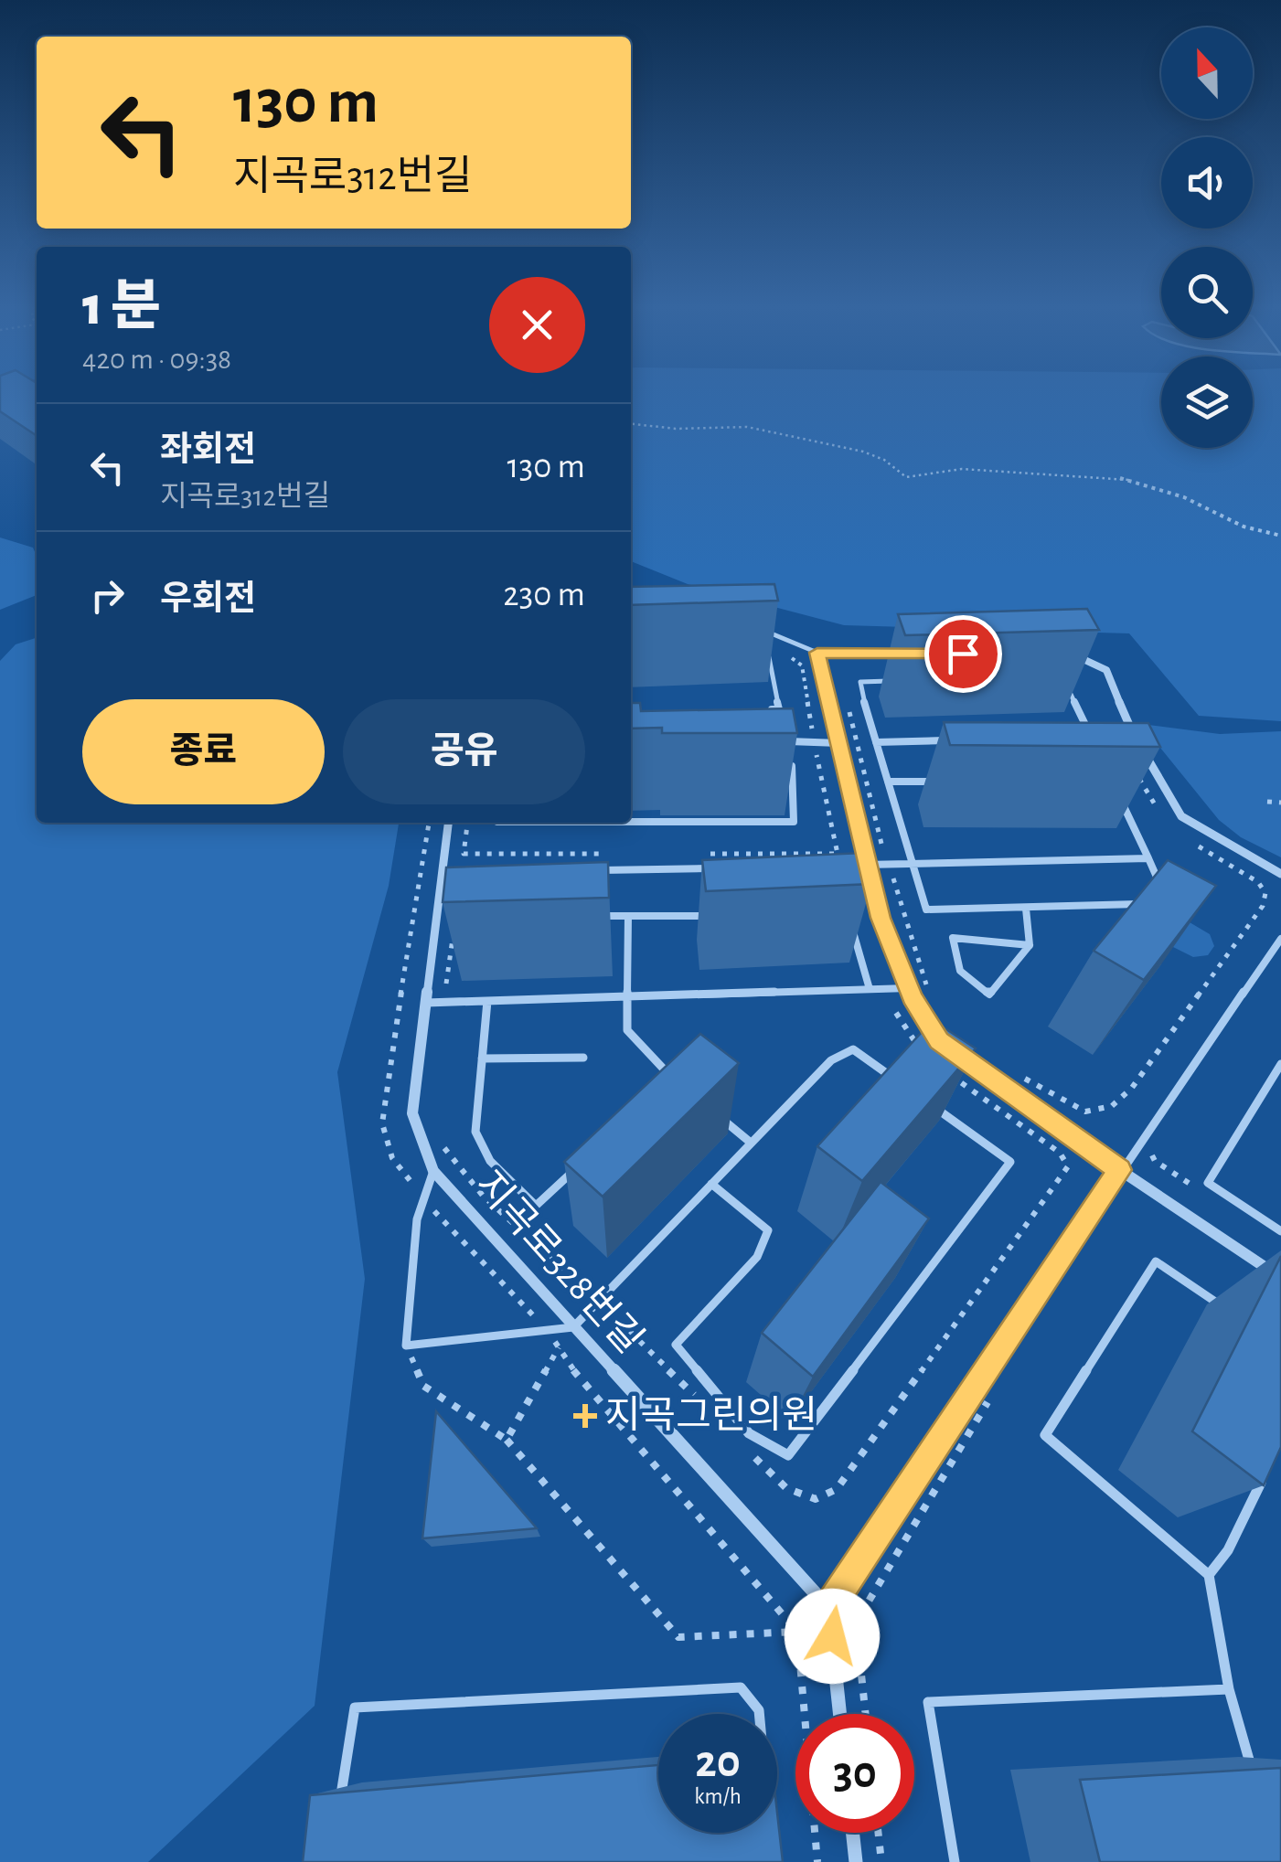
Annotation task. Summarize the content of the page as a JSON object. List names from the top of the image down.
{
  "streets": {
    "street": ["지곡로328번길"]
  },
  "places": {
    "health": ["지곡그린의원"]
  },
  "north": "top",
  "page": {
    "turn": ["130 m", "지곡로312번길"],
    "heading": ["1 분", "420 m · 09:38"],
    "list": [
      {
        "name": "좌회전",
        "note": "지곡로312번길",
        "value": "130 m"
      },
      {
        "name": "우회전",
        "value": "230 m"
      }
    ],
    "buttons": ["종료", "공유"],
    "speed": "20 km/h",
    "limit": "30"
  }
}
